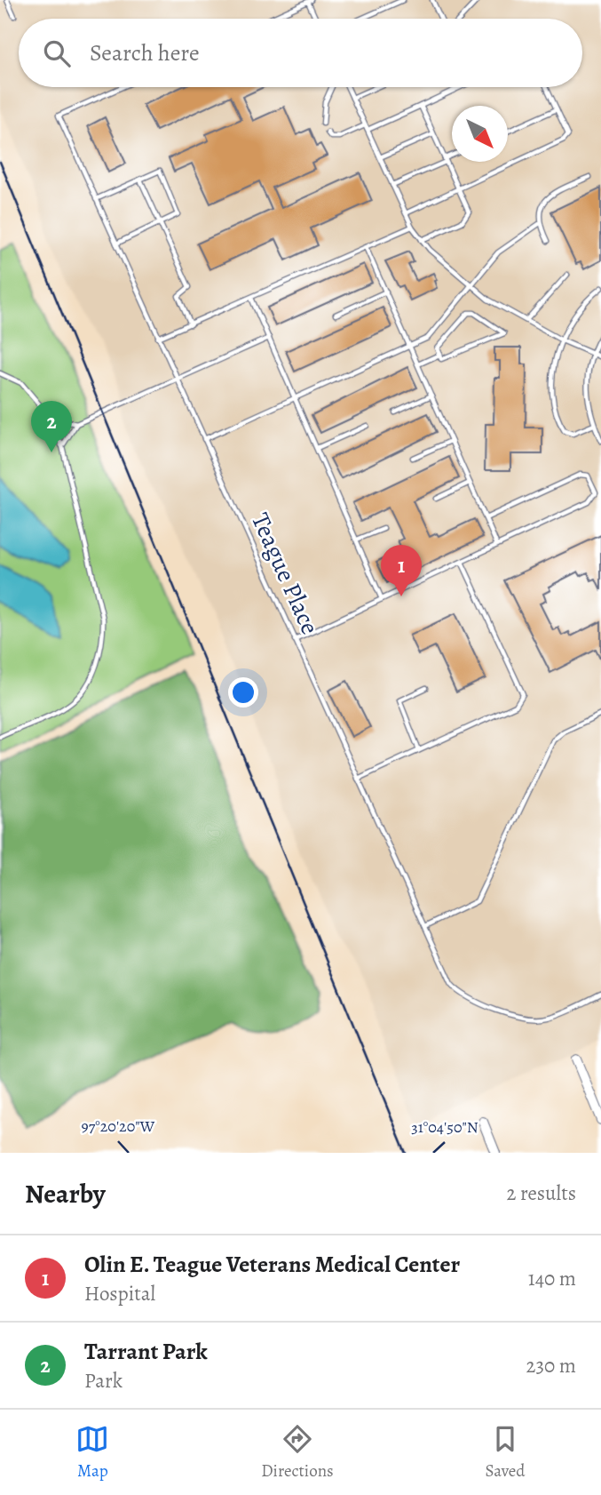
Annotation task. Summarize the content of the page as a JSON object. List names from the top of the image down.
{
  "streets": {
    "lane": ["Teague Place"]
  },
  "north": "bottom right",
  "page": {
    "search": "Search here",
    "pins": ["2", "1"],
    "heading": ["Nearby", "2 results"],
    "list": [
      {
        "mark": "1",
        "name": "Olin E. Teague Veterans Medical Center",
        "note": "Hospital",
        "value": "140 m"
      },
      {
        "mark": "2",
        "name": "Tarrant Park",
        "note": "Park",
        "value": "230 m"
      }
    ],
    "nav": ["Map", "Directions", "Saved"]
  },
  "coordinates": ["97°20'20\"W", "31°04'50\"N"]
}
